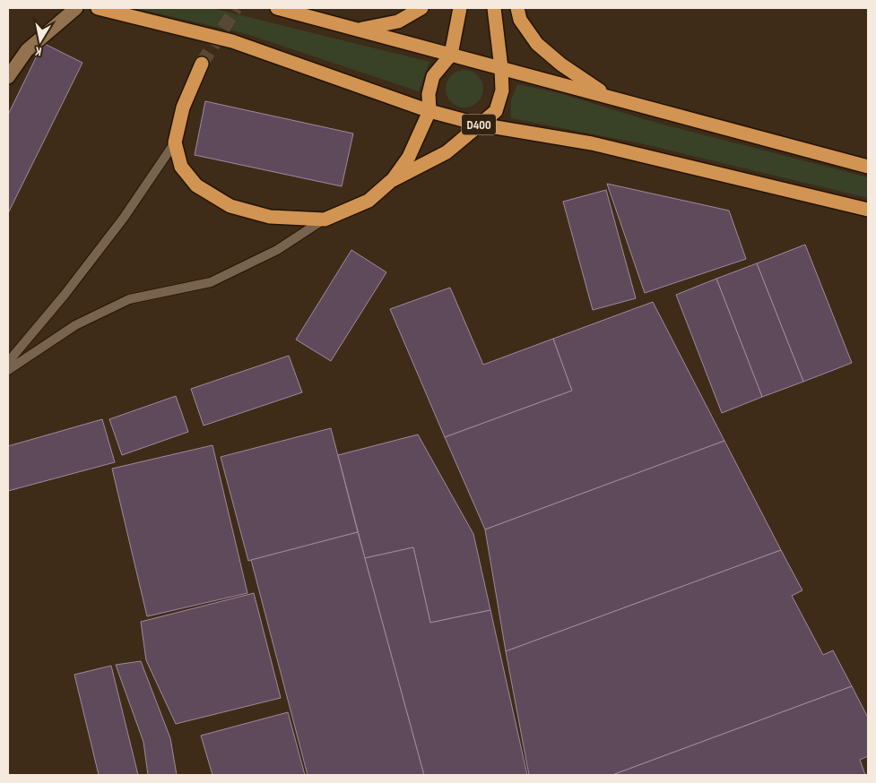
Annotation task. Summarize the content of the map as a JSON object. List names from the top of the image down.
{
  "streets": {
    "highway": ["D400"]
  },
  "north": "bottom"
}
